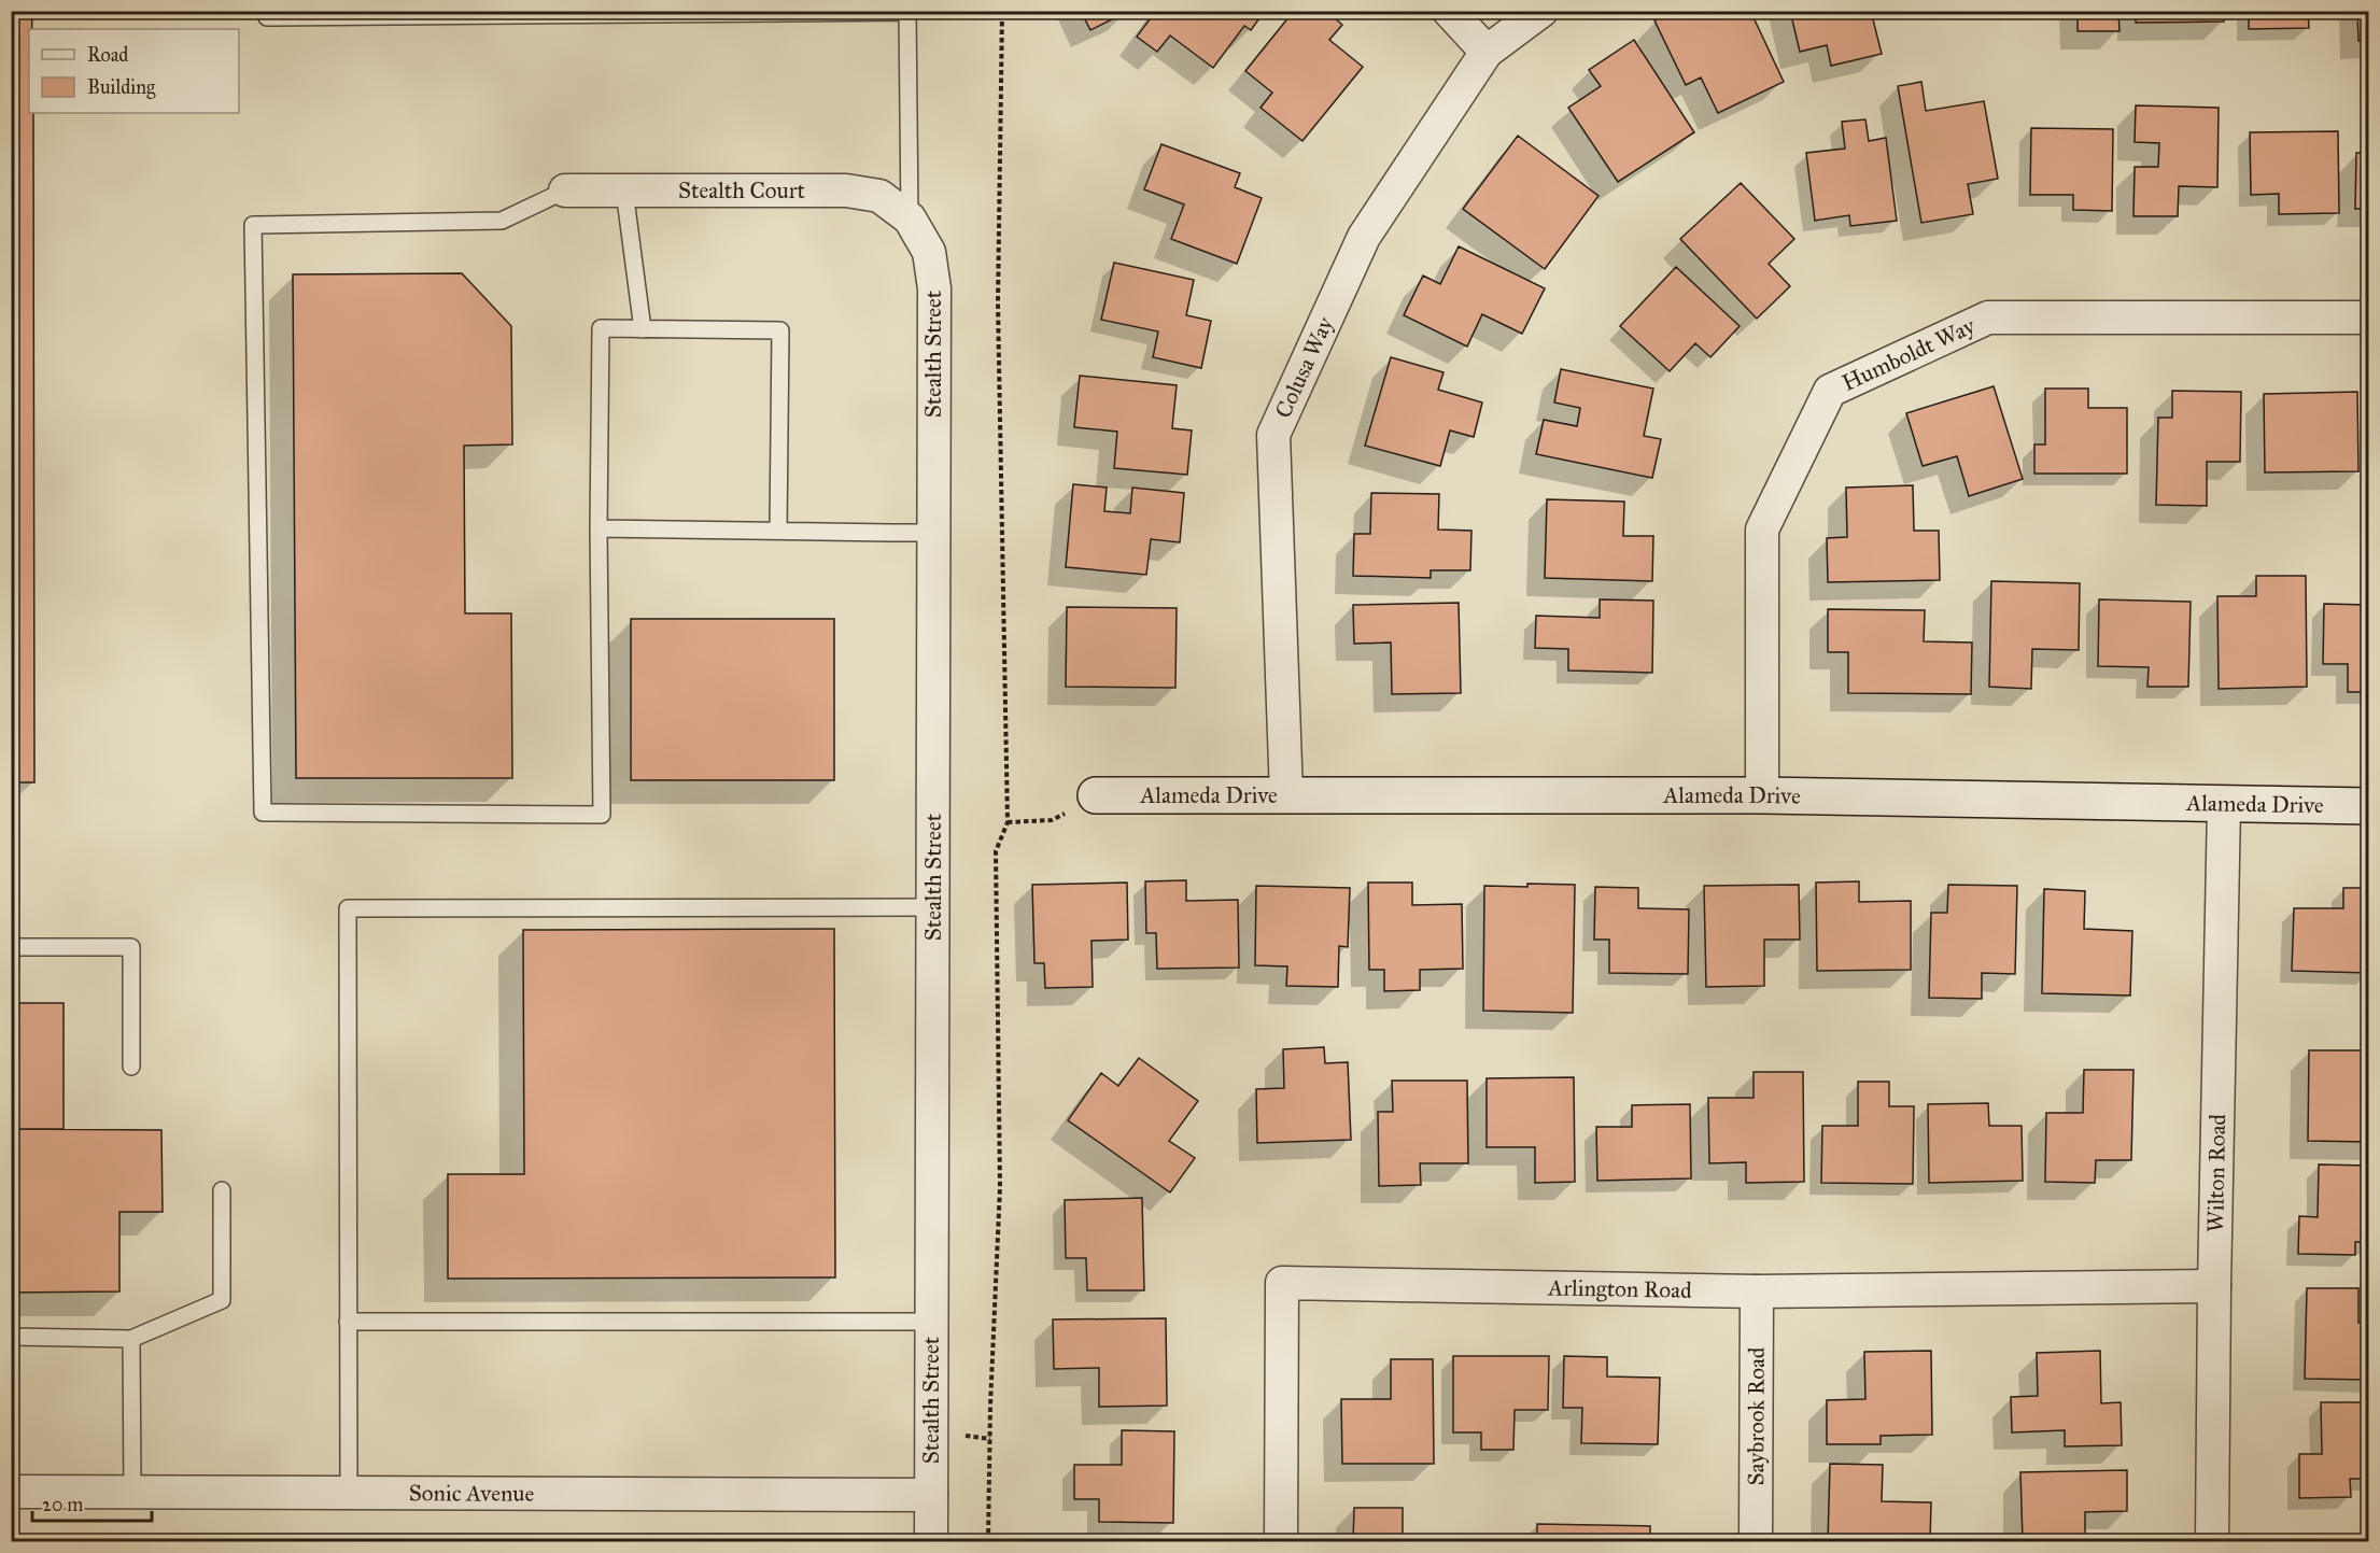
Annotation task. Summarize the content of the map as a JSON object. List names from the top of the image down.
{
  "streets": {
    "street": [
      "Stealth Court",
      "Stealth Street",
      "Humboldt Way",
      "Colusa Way",
      "Alameda Drive",
      "Wilton Road",
      "Arlington Road",
      "Saybrook Road",
      "Sonic Avenue"
    ]
  },
  "crossings": [
    ["Stealth Court", "Stealth Street"],
    ["Stealth Street", "Sonic Avenue"],
    ["Humboldt Way", "Alameda Drive"],
    ["Colusa Way", "Alameda Drive"],
    ["Alameda Drive", "Wilton Road"],
    ["Wilton Road", "Arlington Road"],
    ["Arlington Road", "Saybrook Road"]
  ],
  "legend": ["Road", "Building"],
  "scale_bar": "20 m"
}
